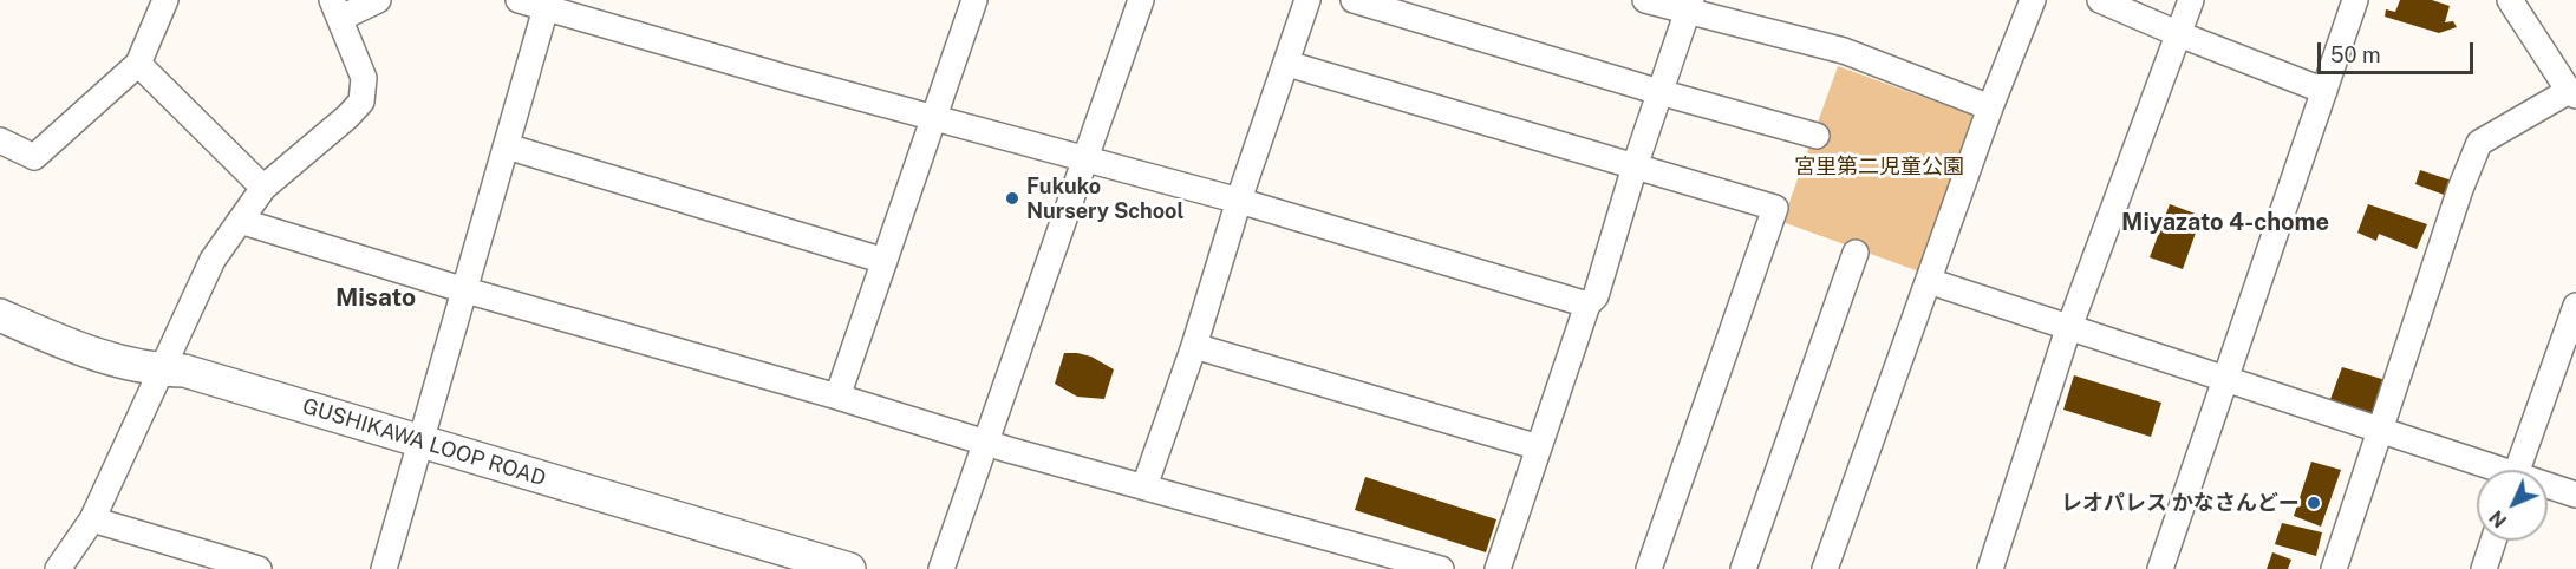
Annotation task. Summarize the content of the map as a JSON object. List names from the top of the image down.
{
  "streets": {
    "main road": ["GUSHIKAWA LOOP ROAD"]
  },
  "districts": ["Miyazato 4-chome", "Misato"],
  "parks": ["宮里第二児童公園"],
  "places": ["Fukuko Nursery School", "レオパレス かなさんどー"],
  "scale_bar": "50 m",
  "north": "bottom left"
}
